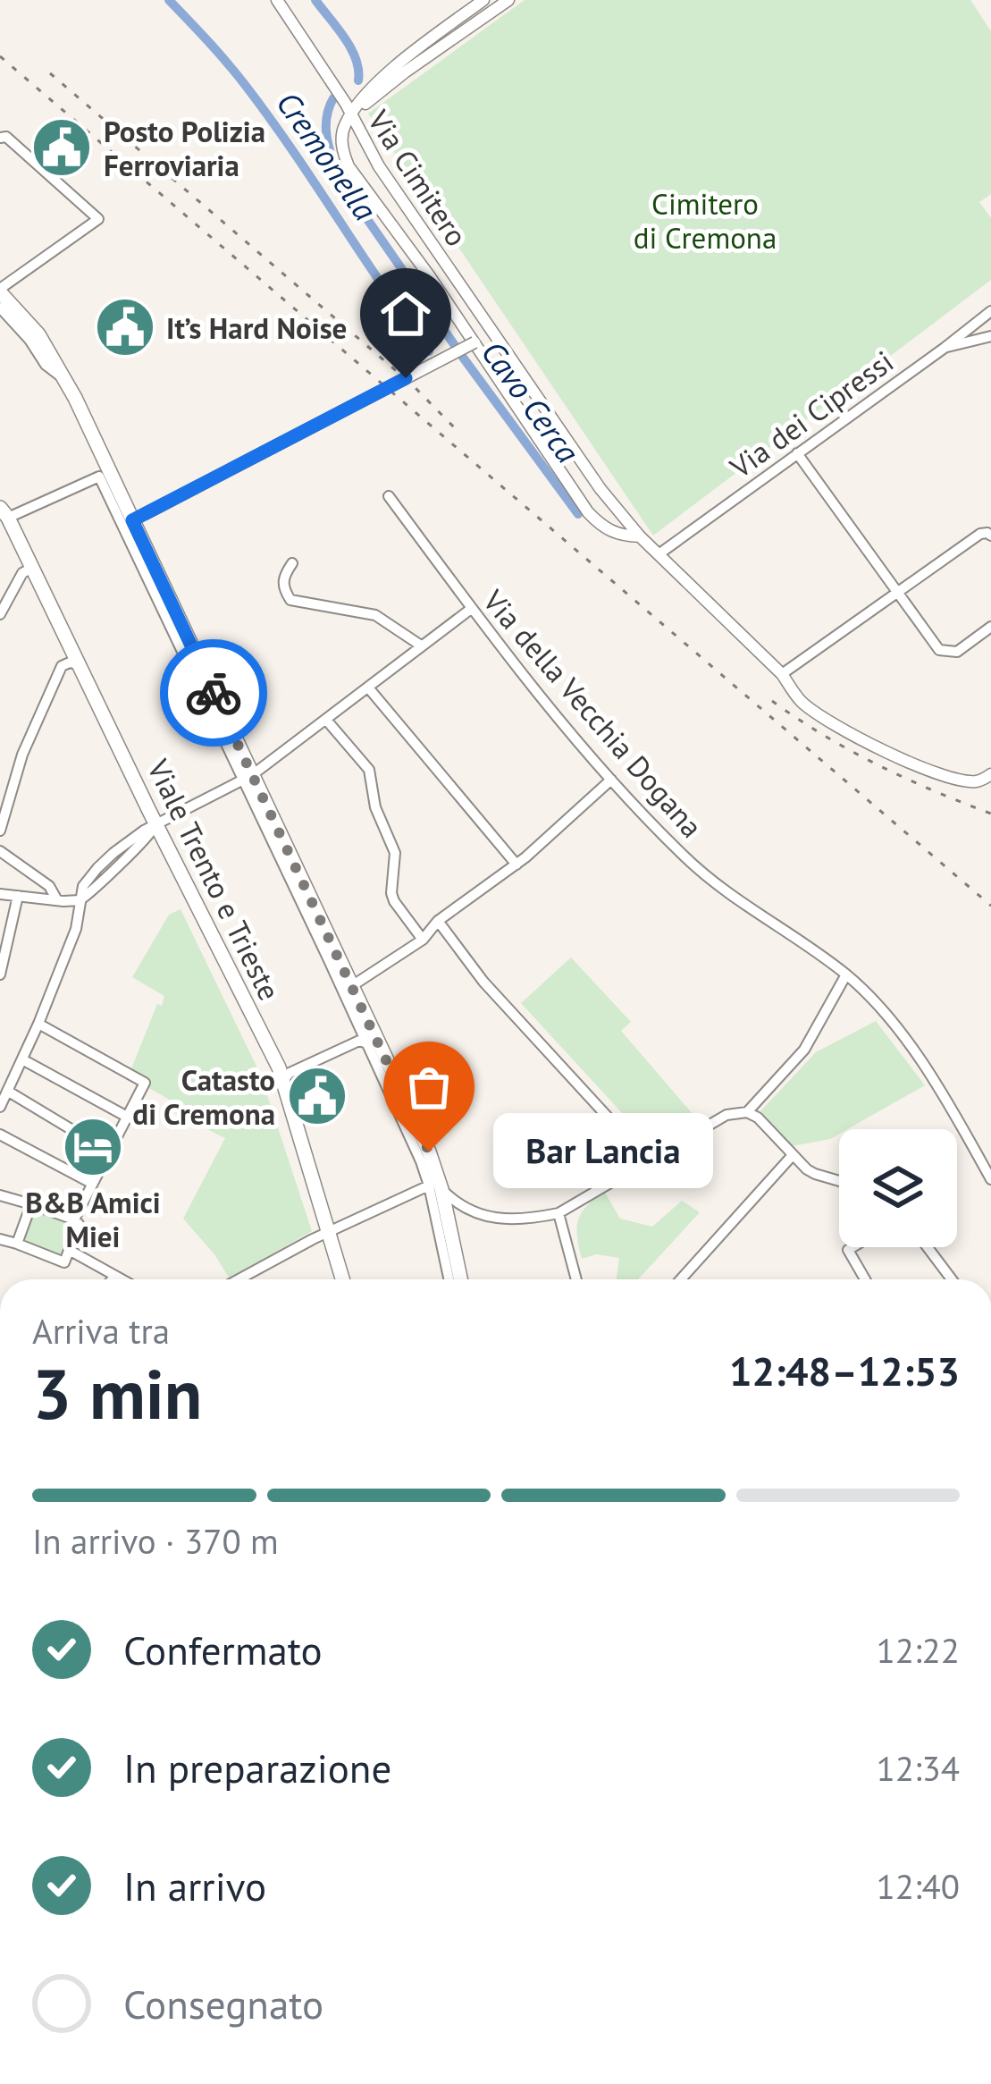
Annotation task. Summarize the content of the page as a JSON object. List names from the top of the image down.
{
  "streets": {
    "main road": ["Viale Trento e Trieste"],
    "street": ["Via Cimitero", "Via dei Cipressi", "Via della Vecchia Dogana"]
  },
  "crossings": [
    ["Via Cimitero", "Via dei Cipressi"]
  ],
  "water": ["Cremonella", "Cavo Cerca"],
  "parks": ["Cimitero di Cremona"],
  "places": {
    "public building": ["Posto Polizia Ferroviaria", "It’s Hard Noise", "Catasto di Cremona"],
    "hotel": ["B&B Amici Miei"],
    "other": ["Bar Lancia"]
  },
  "page": {
    "bubble": "Bar Lancia",
    "heading": ["3 min", "Arriva tra", "12:48–12:53"],
    "bar": "In arrivo · 370 m",
    "list": [
      ["Confermato", "12:22"],
      ["In preparazione", "12:34"],
      ["In arrivo", "12:40"],
      "Consegnato"
    ]
  }
}
